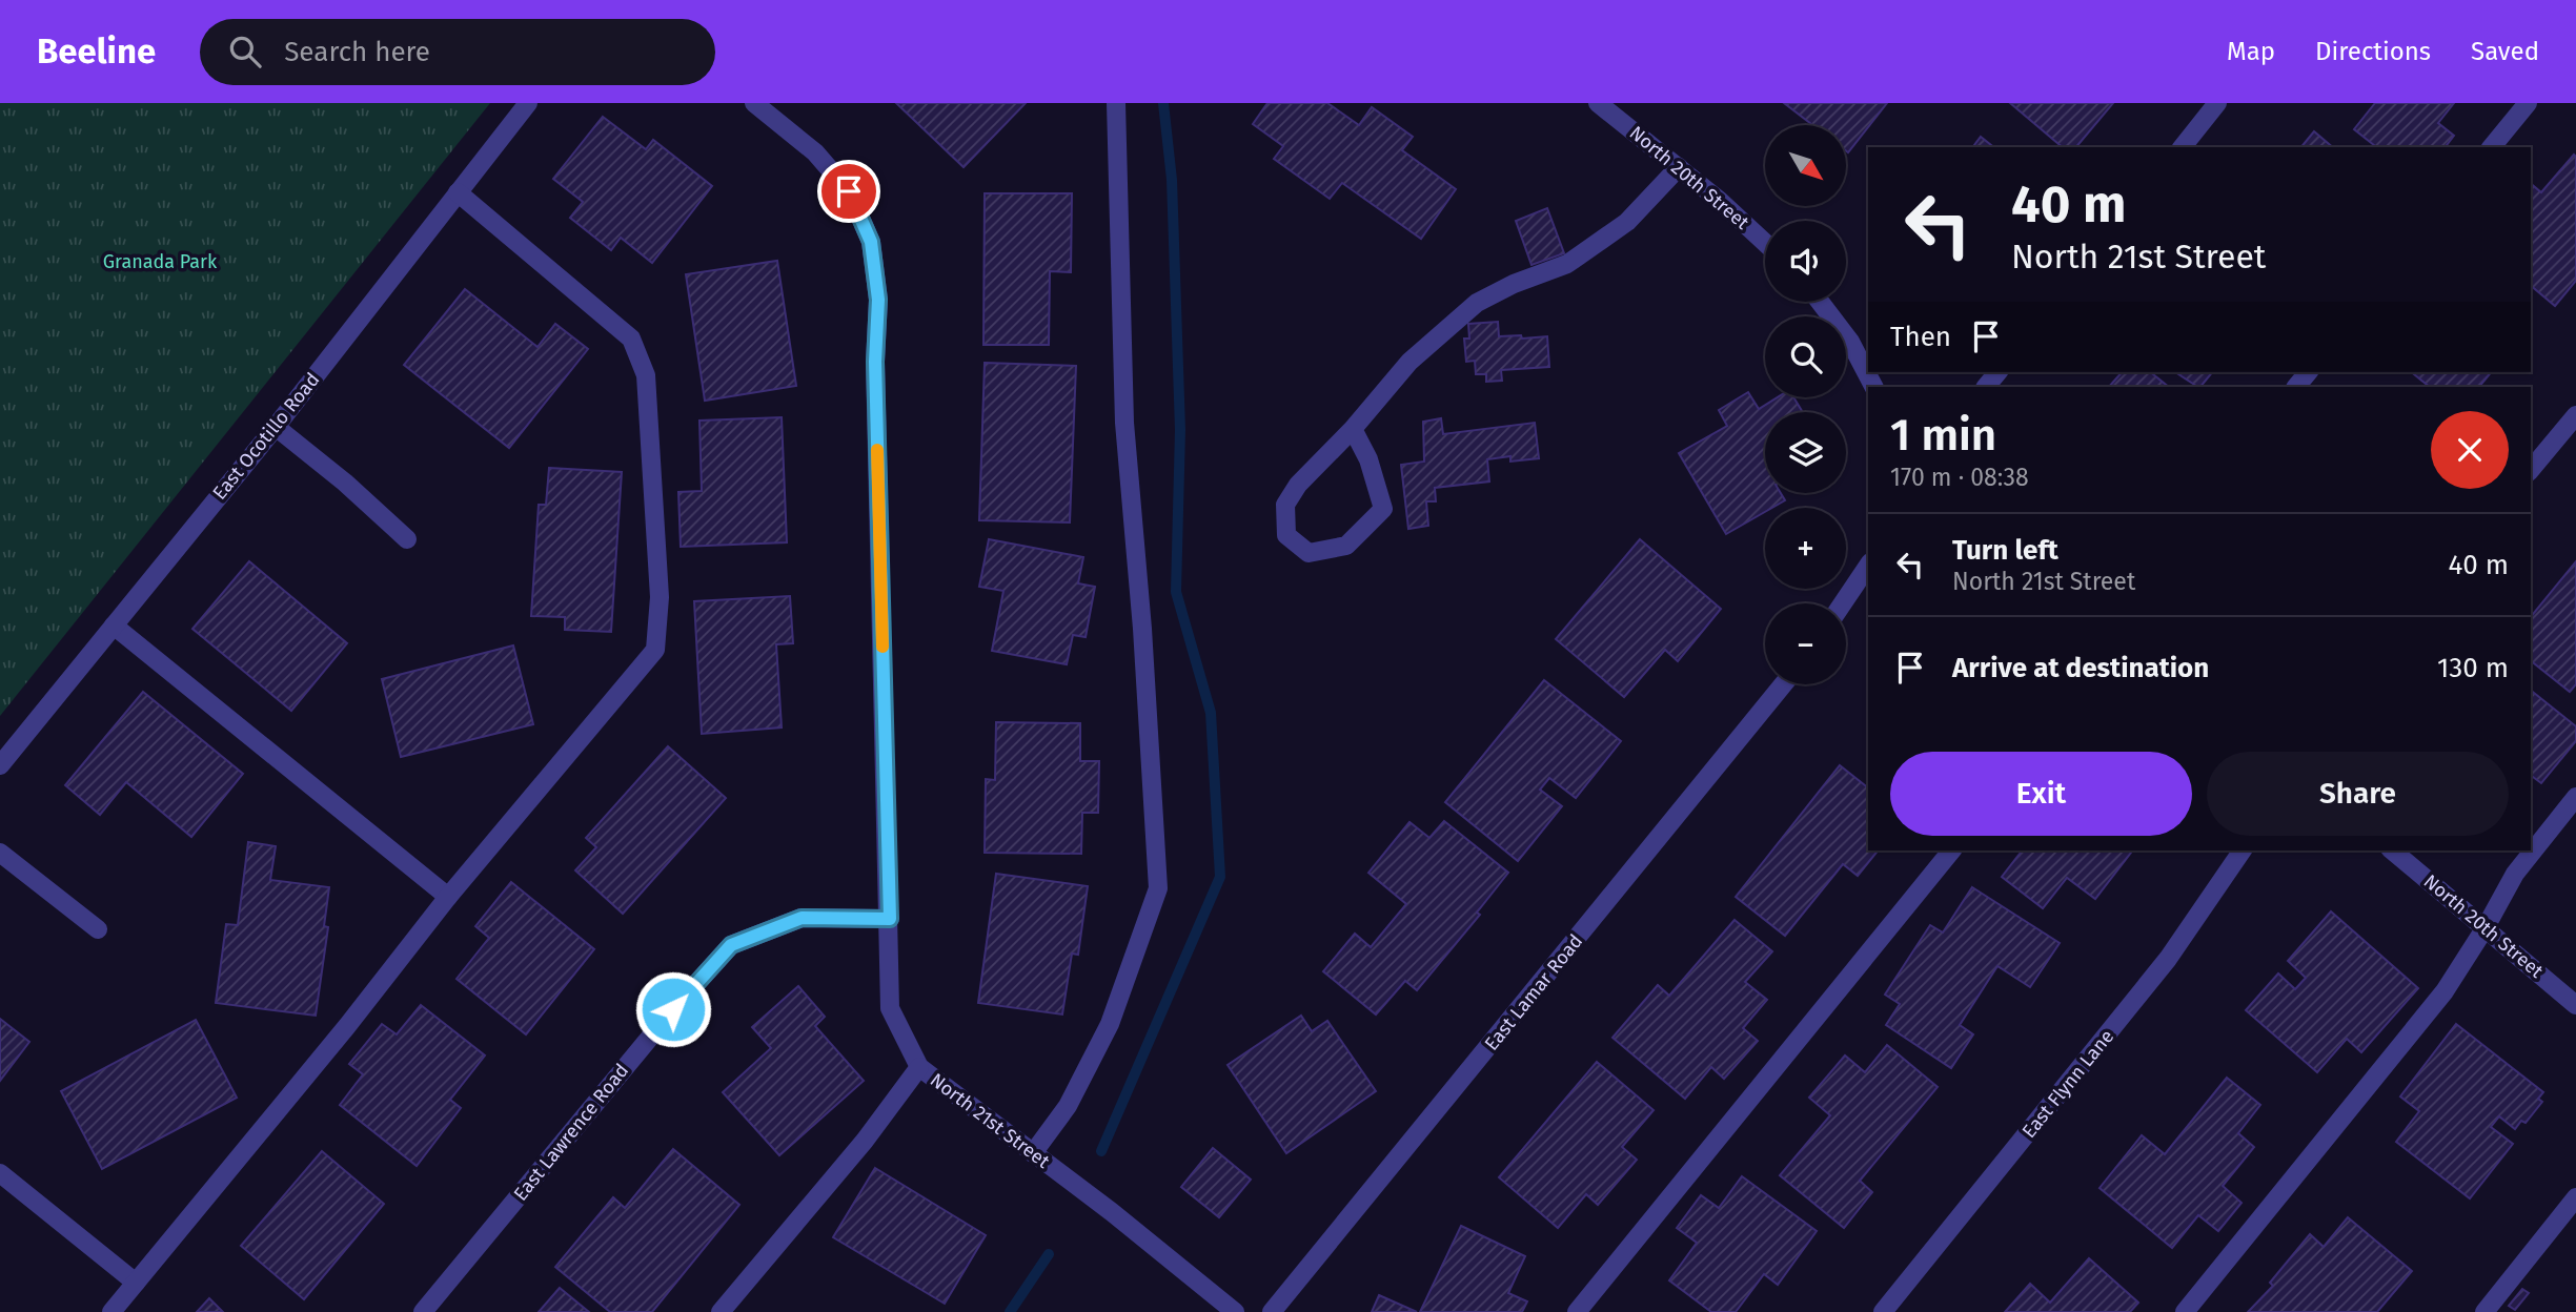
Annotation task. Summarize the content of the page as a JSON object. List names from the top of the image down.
{
  "streets": {
    "street": [
      "North 20th Street",
      "East Ocotillo Road",
      "East Lamar Road",
      "East Flynn Lane",
      "North 21st Street",
      "East Lawrence Road"
    ]
  },
  "crossings": [
    ["North 21st Street", "East Lawrence Road"]
  ],
  "parks": ["Granada Park"],
  "north": "bottom right",
  "page": {
    "header": "Beeline",
    "search": "Search here",
    "nav": ["Map", "Directions", "Saved"],
    "map_buttons": ["+", "−"],
    "turn": ["40 m", "North 21st Street"],
    "then": "Then",
    "heading": ["1 min", "170 m · 08:38"],
    "list": [
      {
        "name": "Turn left",
        "note": "North 21st Street",
        "value": "40 m"
      },
      {
        "name": "Arrive at destination",
        "value": "130 m"
      }
    ],
    "buttons": ["Exit", "Share"]
  }
}
